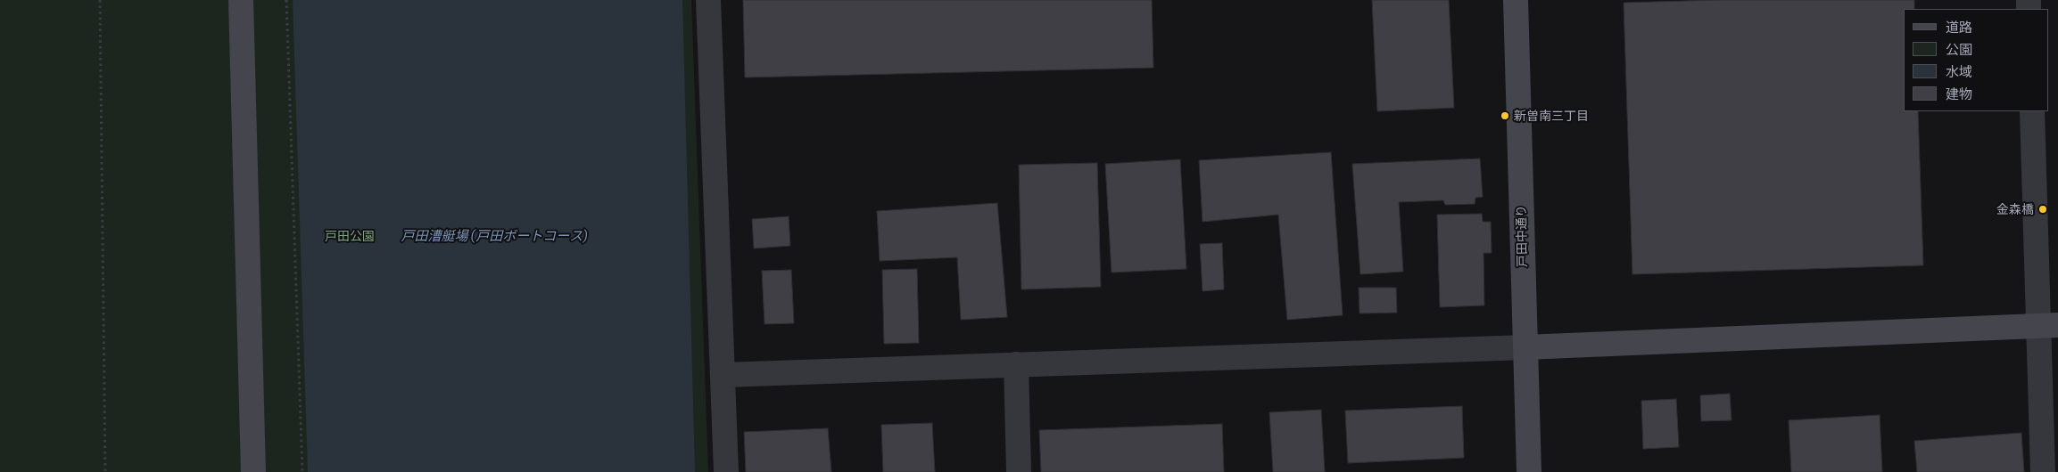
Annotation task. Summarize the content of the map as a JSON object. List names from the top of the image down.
{
  "streets": {
    "street": ["戸田中通り"]
  },
  "water": ["戸田漕艇場 (戸田ボートコース)"],
  "parks": ["戸田公園"],
  "places": ["新曽南三丁目", "金森橋"],
  "legend": [
    "道路",
    "公園",
    "水域",
    "建物"
  ]
}
